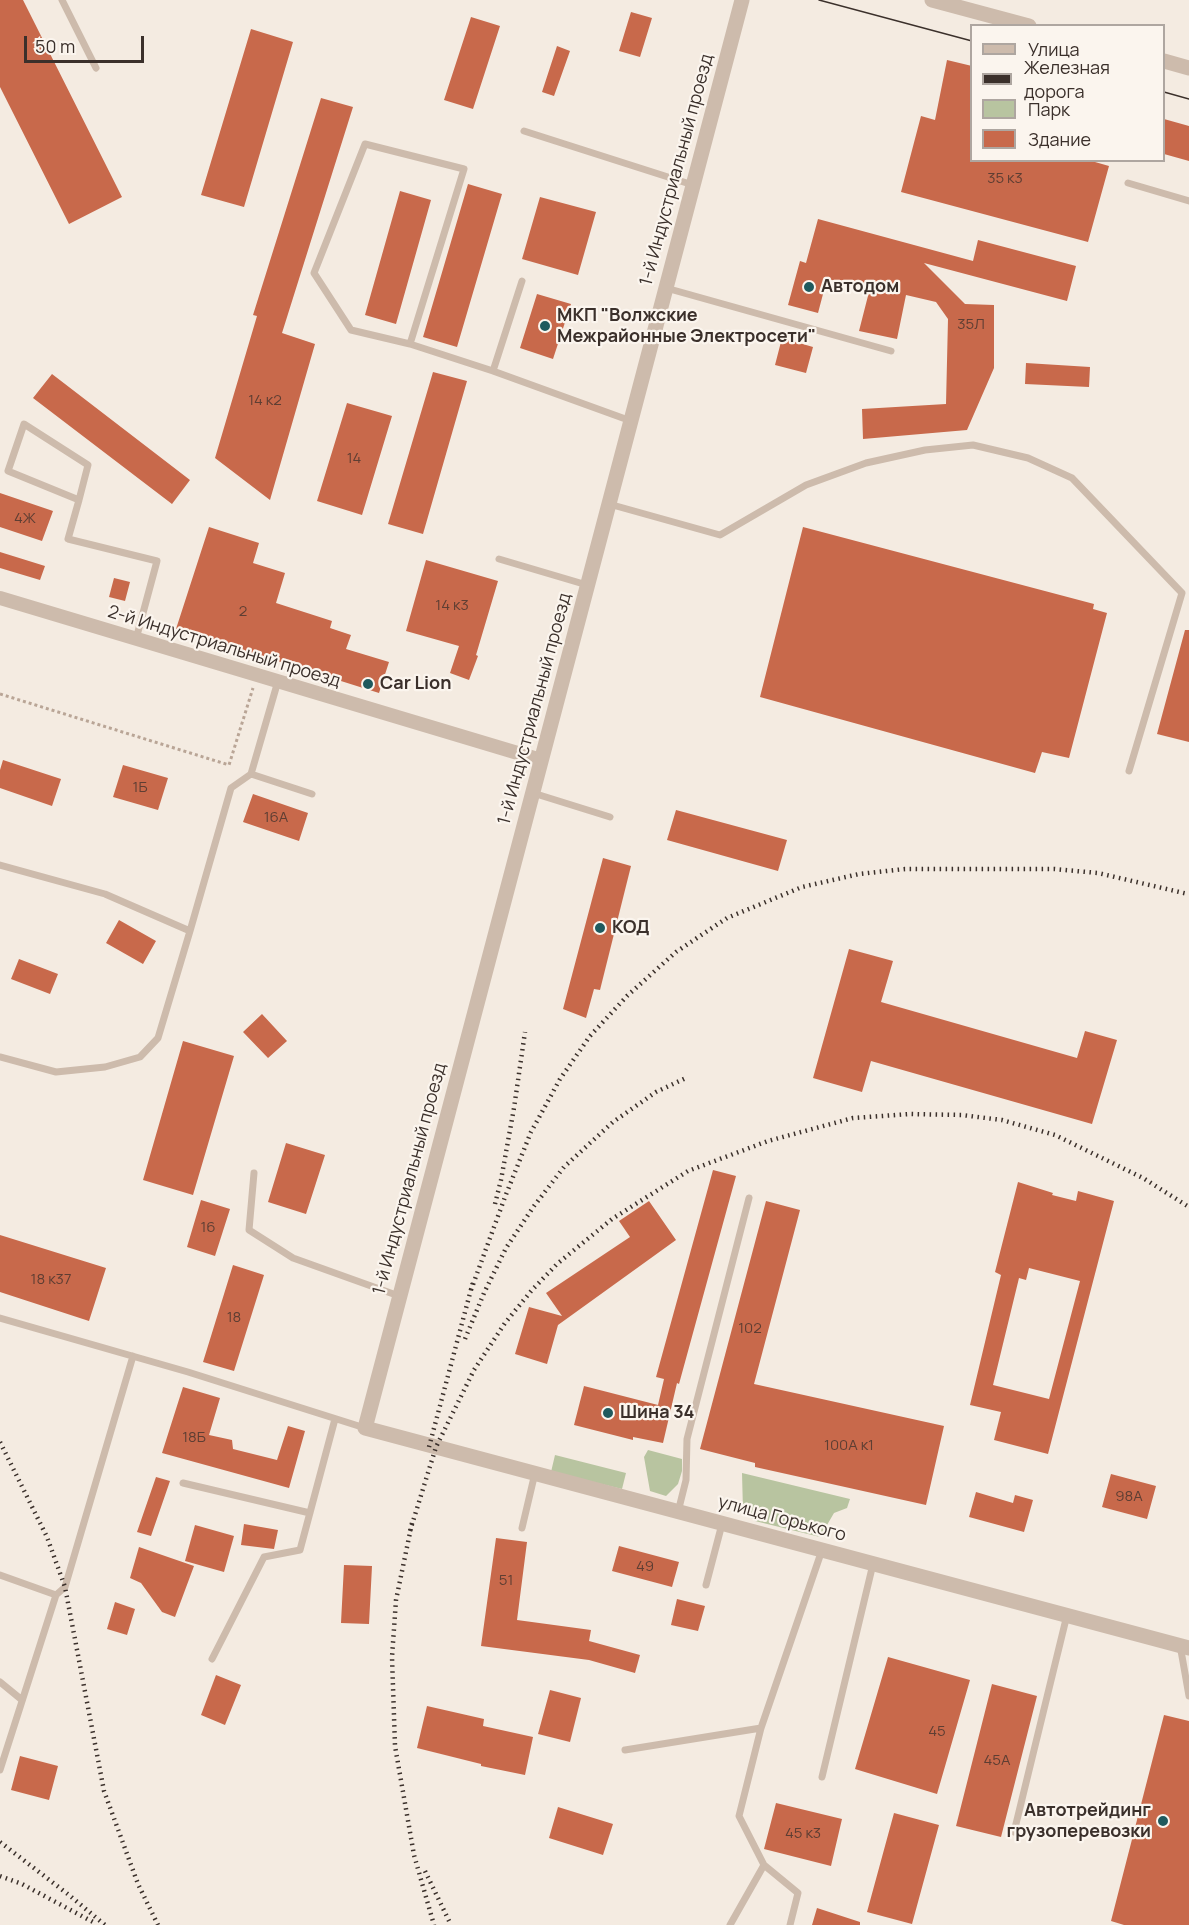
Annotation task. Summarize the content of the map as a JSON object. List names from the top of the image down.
{
  "streets": {
    "street": ["1-й Индустриальный проезд", "2-й Индустриальный проезд", "улица Горького"]
  },
  "crossings": [
    ["1-й Индустриальный проезд", "2-й Индустриальный проезд"],
    ["1-й Индустриальный проезд", "улица Горького"]
  ],
  "places": [
    "Автодом",
    "МКП \"Волжские Межрайонные Электросети\"",
    "Car Lion",
    "КОД",
    "Шина 34",
    "Автотрейдинг грузоперевозки"
  ],
  "house_numbers": [
    "35 к3",
    "35Л",
    "14 к2",
    "14",
    "4Ж",
    "14 к3",
    "2",
    "1Б",
    "16А",
    "16",
    "18 к37",
    "18",
    "102",
    "18Б",
    "100А к1",
    "98А",
    "49",
    "51",
    "45",
    "45А",
    "45 к3"
  ],
  "legend": [
    "Улица",
    "Железная дорога",
    "Парк",
    "Здание"
  ],
  "scale_bar": "50 m"
}
